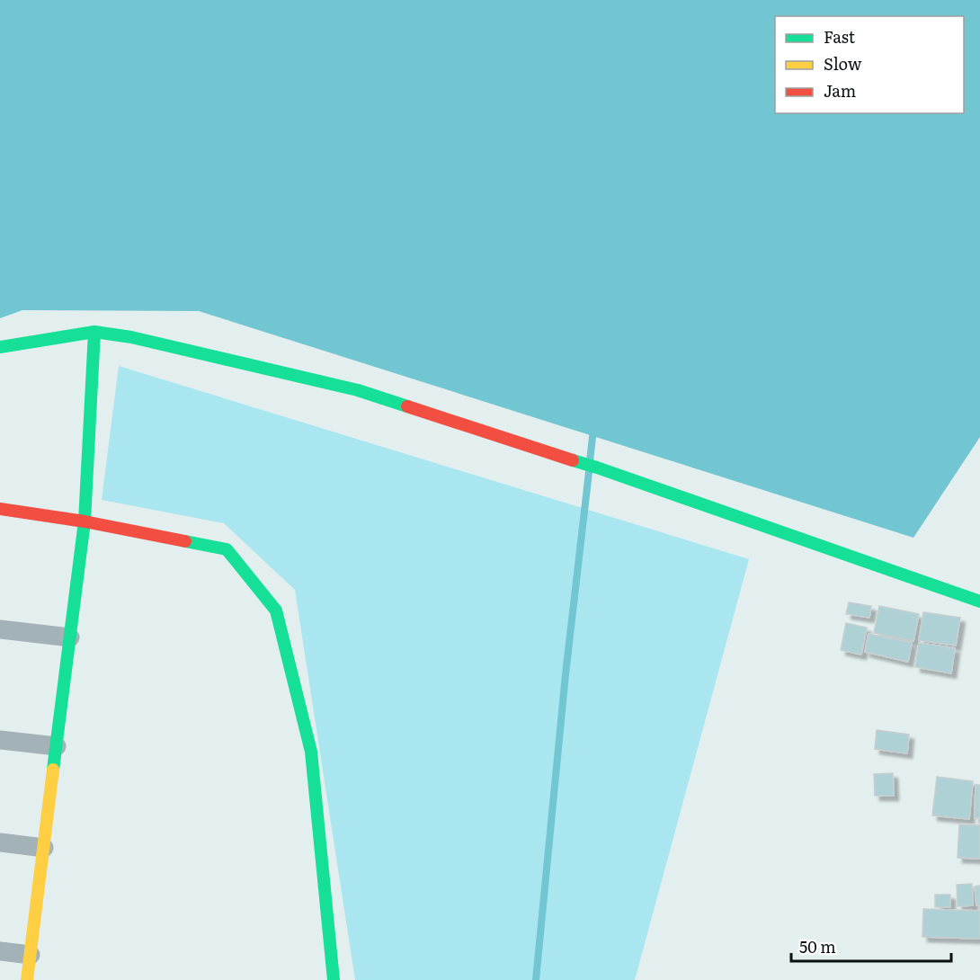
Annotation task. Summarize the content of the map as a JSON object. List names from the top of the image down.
{
  "legend": ["Fast", "Slow", "Jam"],
  "scale_bar": "50 m"
}
